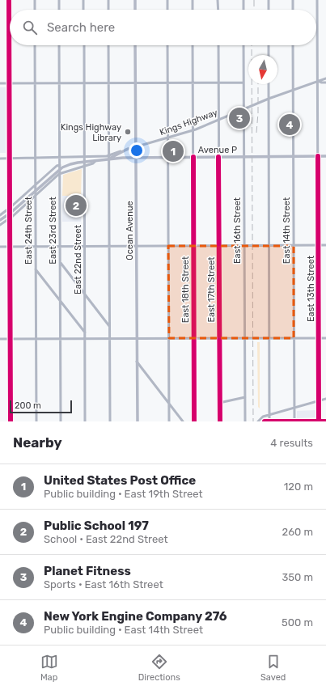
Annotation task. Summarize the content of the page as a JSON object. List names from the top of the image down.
{
  "streets": {
    "main road": ["Avenue P", "Ocean Avenue"],
    "street": [
      "Kings Highway",
      "East 24th Street",
      "East 23rd Street",
      "East 16th Street",
      "East 14th Street",
      "East 22nd Street",
      "East 13th Street",
      "East 18th Street",
      "East 17th Street"
    ]
  },
  "crossings": [
    ["Kings Highway", "Ocean Avenue"],
    ["Kings Highway", "East 16th Street"],
    ["Kings Highway", "East 14th Street"],
    ["Kings Highway", "East 13th Street"],
    ["Kings Highway", "East 18th Street"],
    ["Kings Highway", "East 17th Street"],
    ["Avenue P", "Ocean Avenue"],
    ["Avenue P", "East 16th Street"],
    ["Avenue P", "East 14th Street"],
    ["Avenue P", "East 13th Street"],
    ["Avenue P", "East 18th Street"],
    ["Avenue P", "East 17th Street"]
  ],
  "places": ["Kings Highway Library"],
  "scale_bar": "200 m",
  "north": "bottom",
  "page": {
    "search": "Search here",
    "pins": [
      "3",
      "4",
      "1",
      "2"
    ],
    "scale": "200 m",
    "heading": ["Nearby", "4 results"],
    "list": [
      {
        "mark": "1",
        "name": "United States Post Office",
        "note": "Public building · East 19th Street",
        "value": "120 m"
      },
      {
        "mark": "2",
        "name": "Public School 197",
        "note": "School · East 22nd Street",
        "value": "260 m"
      },
      {
        "mark": "3",
        "name": "Planet Fitness",
        "note": "Sports · East 16th Street",
        "value": "350 m"
      },
      {
        "mark": "4",
        "name": "New York Engine Company 276",
        "note": "Public building · East 14th Street",
        "value": "500 m"
      }
    ],
    "nav": ["Map", "Directions", "Saved"]
  }
}
